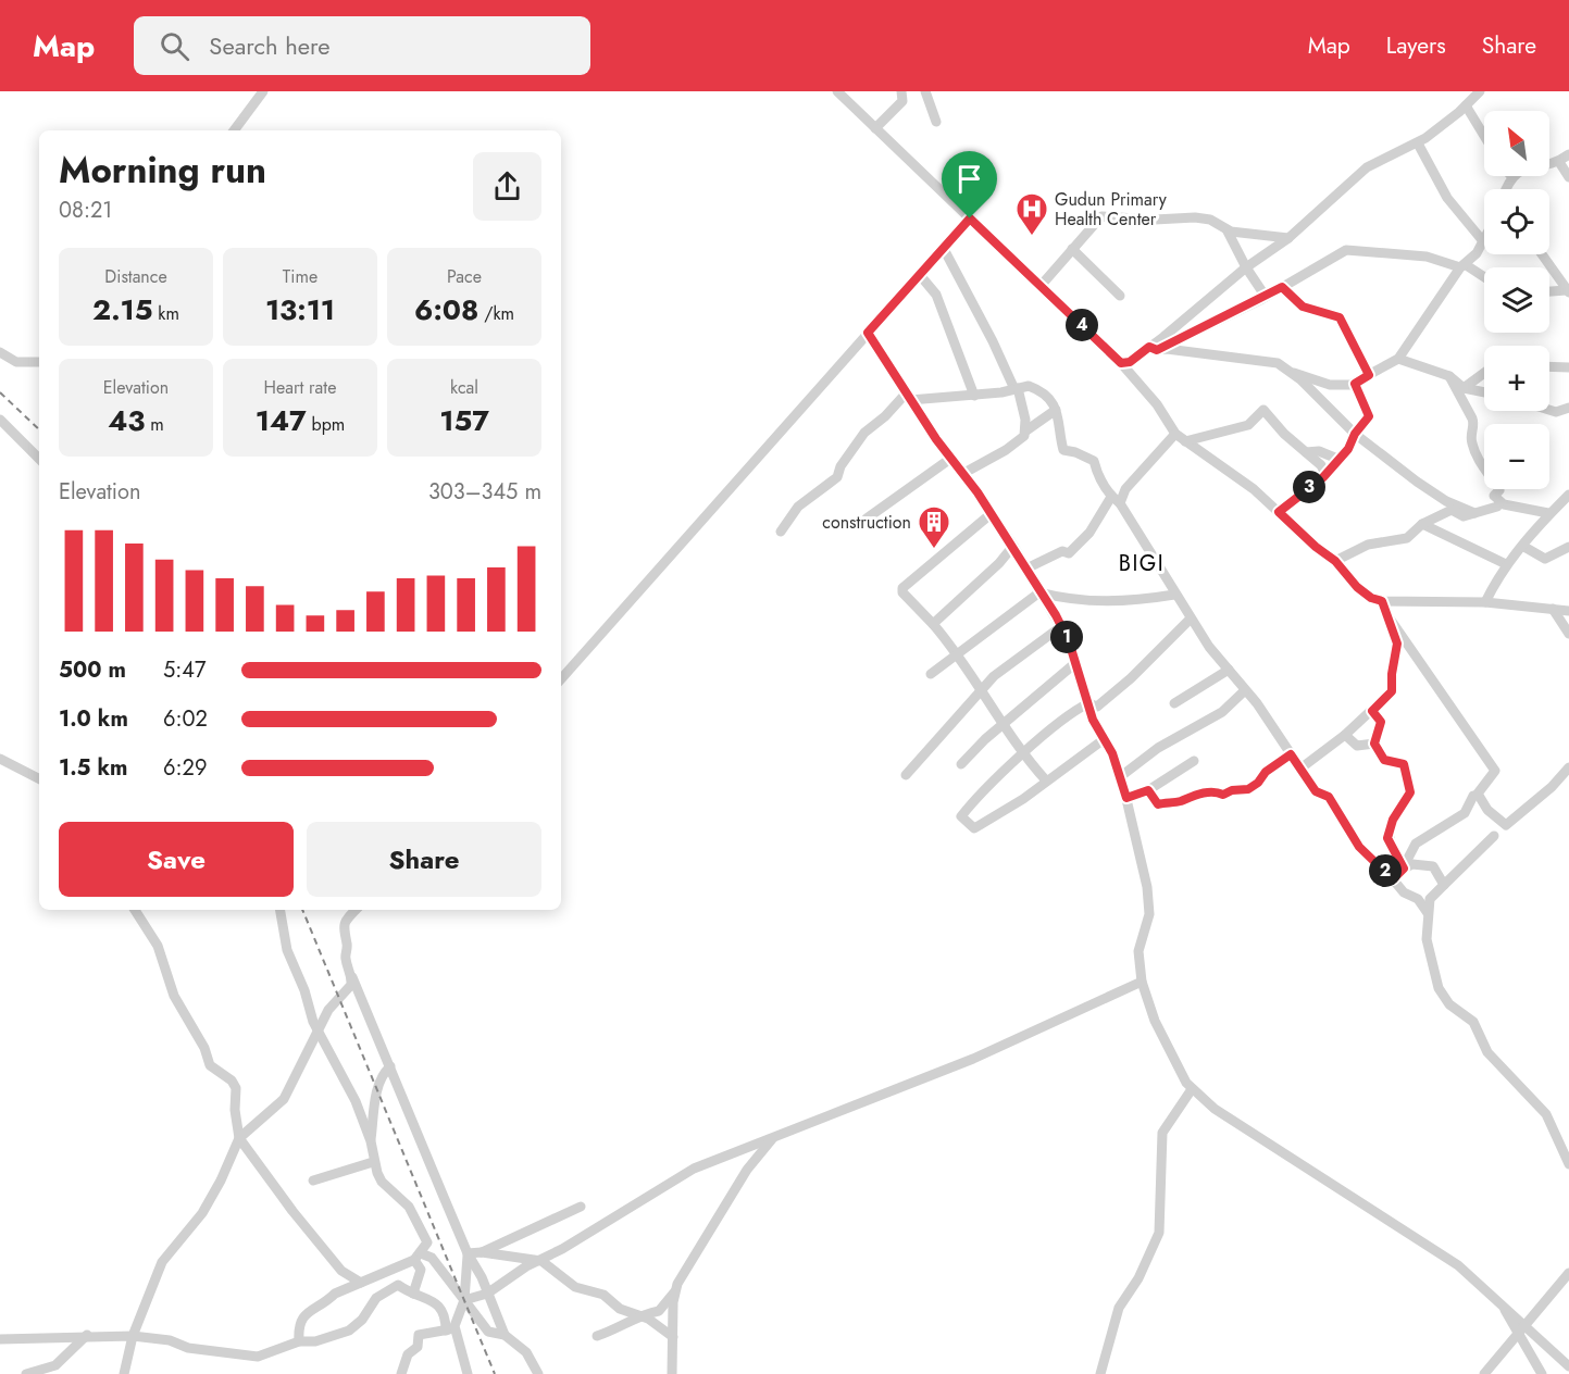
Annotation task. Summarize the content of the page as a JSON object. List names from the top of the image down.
{
  "districts": ["BIGI"],
  "places": {
    "hospital": ["Gudun Primary Health Center"],
    "building": ["construction"]
  },
  "north": "top left",
  "page": {
    "header": "Map",
    "search": "Search here",
    "nav": ["Map", "Layers", "Share"],
    "map_buttons": ["+", "−"],
    "heading": ["Morning run", "08:21"],
    "stats": [
      ["Distance", "2.15 km"],
      ["Time", "13:11"],
      ["Pace", "6:08 /km"],
      ["Elevation", "43 m"],
      ["Heart rate", "147 bpm"],
      ["kcal", "157"]
    ],
    "pins": [
      "4",
      "3",
      "1",
      "2"
    ],
    "chart": ["Elevation", "303–345 m"],
    "list": [
      {
        "name": "500 m",
        "note": "5:47"
      },
      {
        "name": "1.0 km",
        "note": "6:02"
      },
      {
        "name": "1.5 km",
        "note": "6:29"
      }
    ],
    "buttons": ["Save", "Share"]
  }
}
